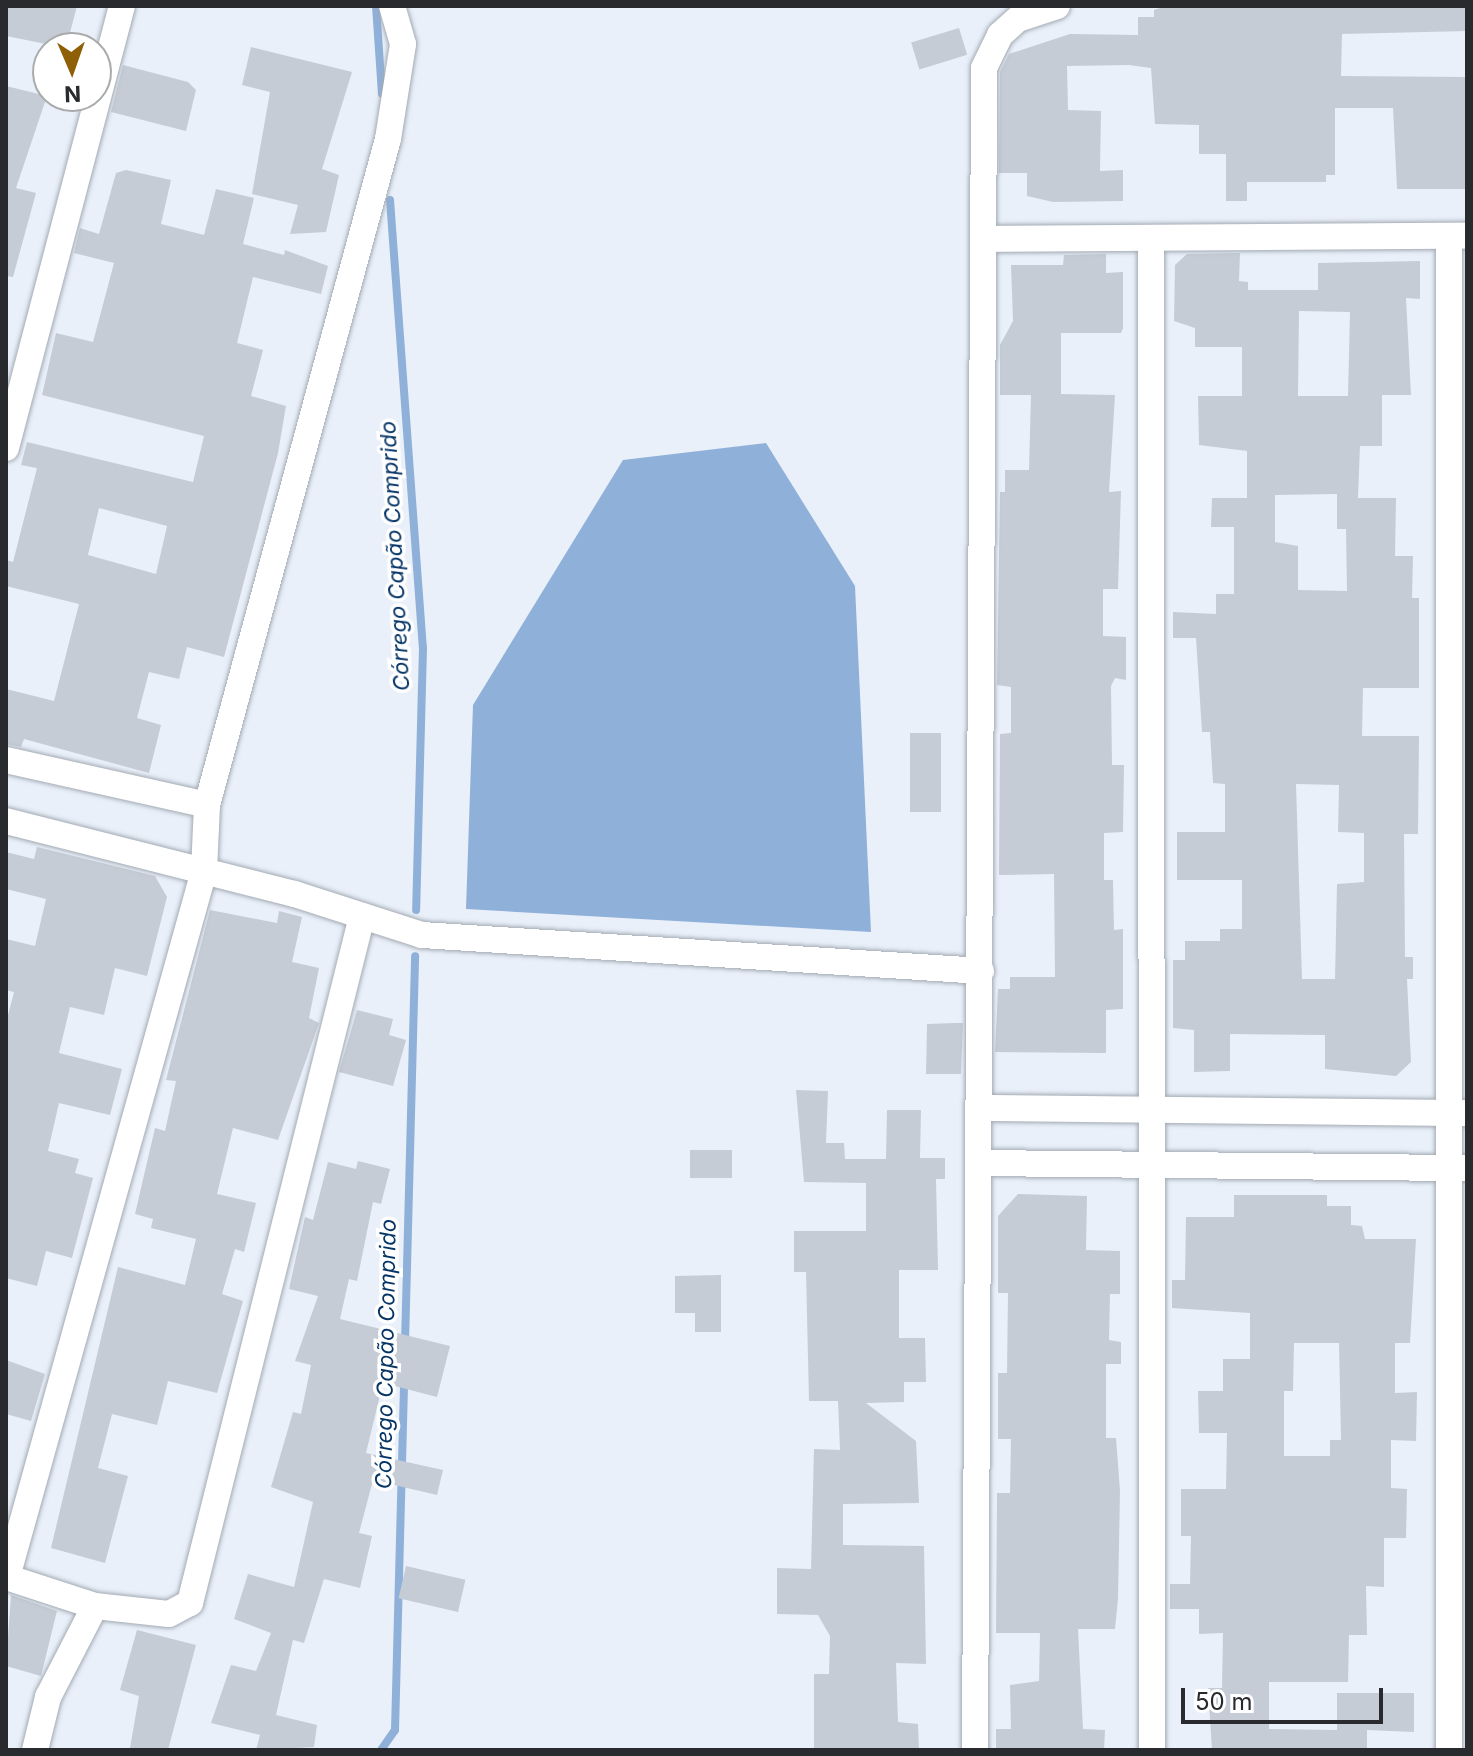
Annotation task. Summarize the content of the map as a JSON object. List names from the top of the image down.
{
  "water": ["Córrego Capão Comprido"],
  "scale_bar": "50 m",
  "north": "bottom"
}
